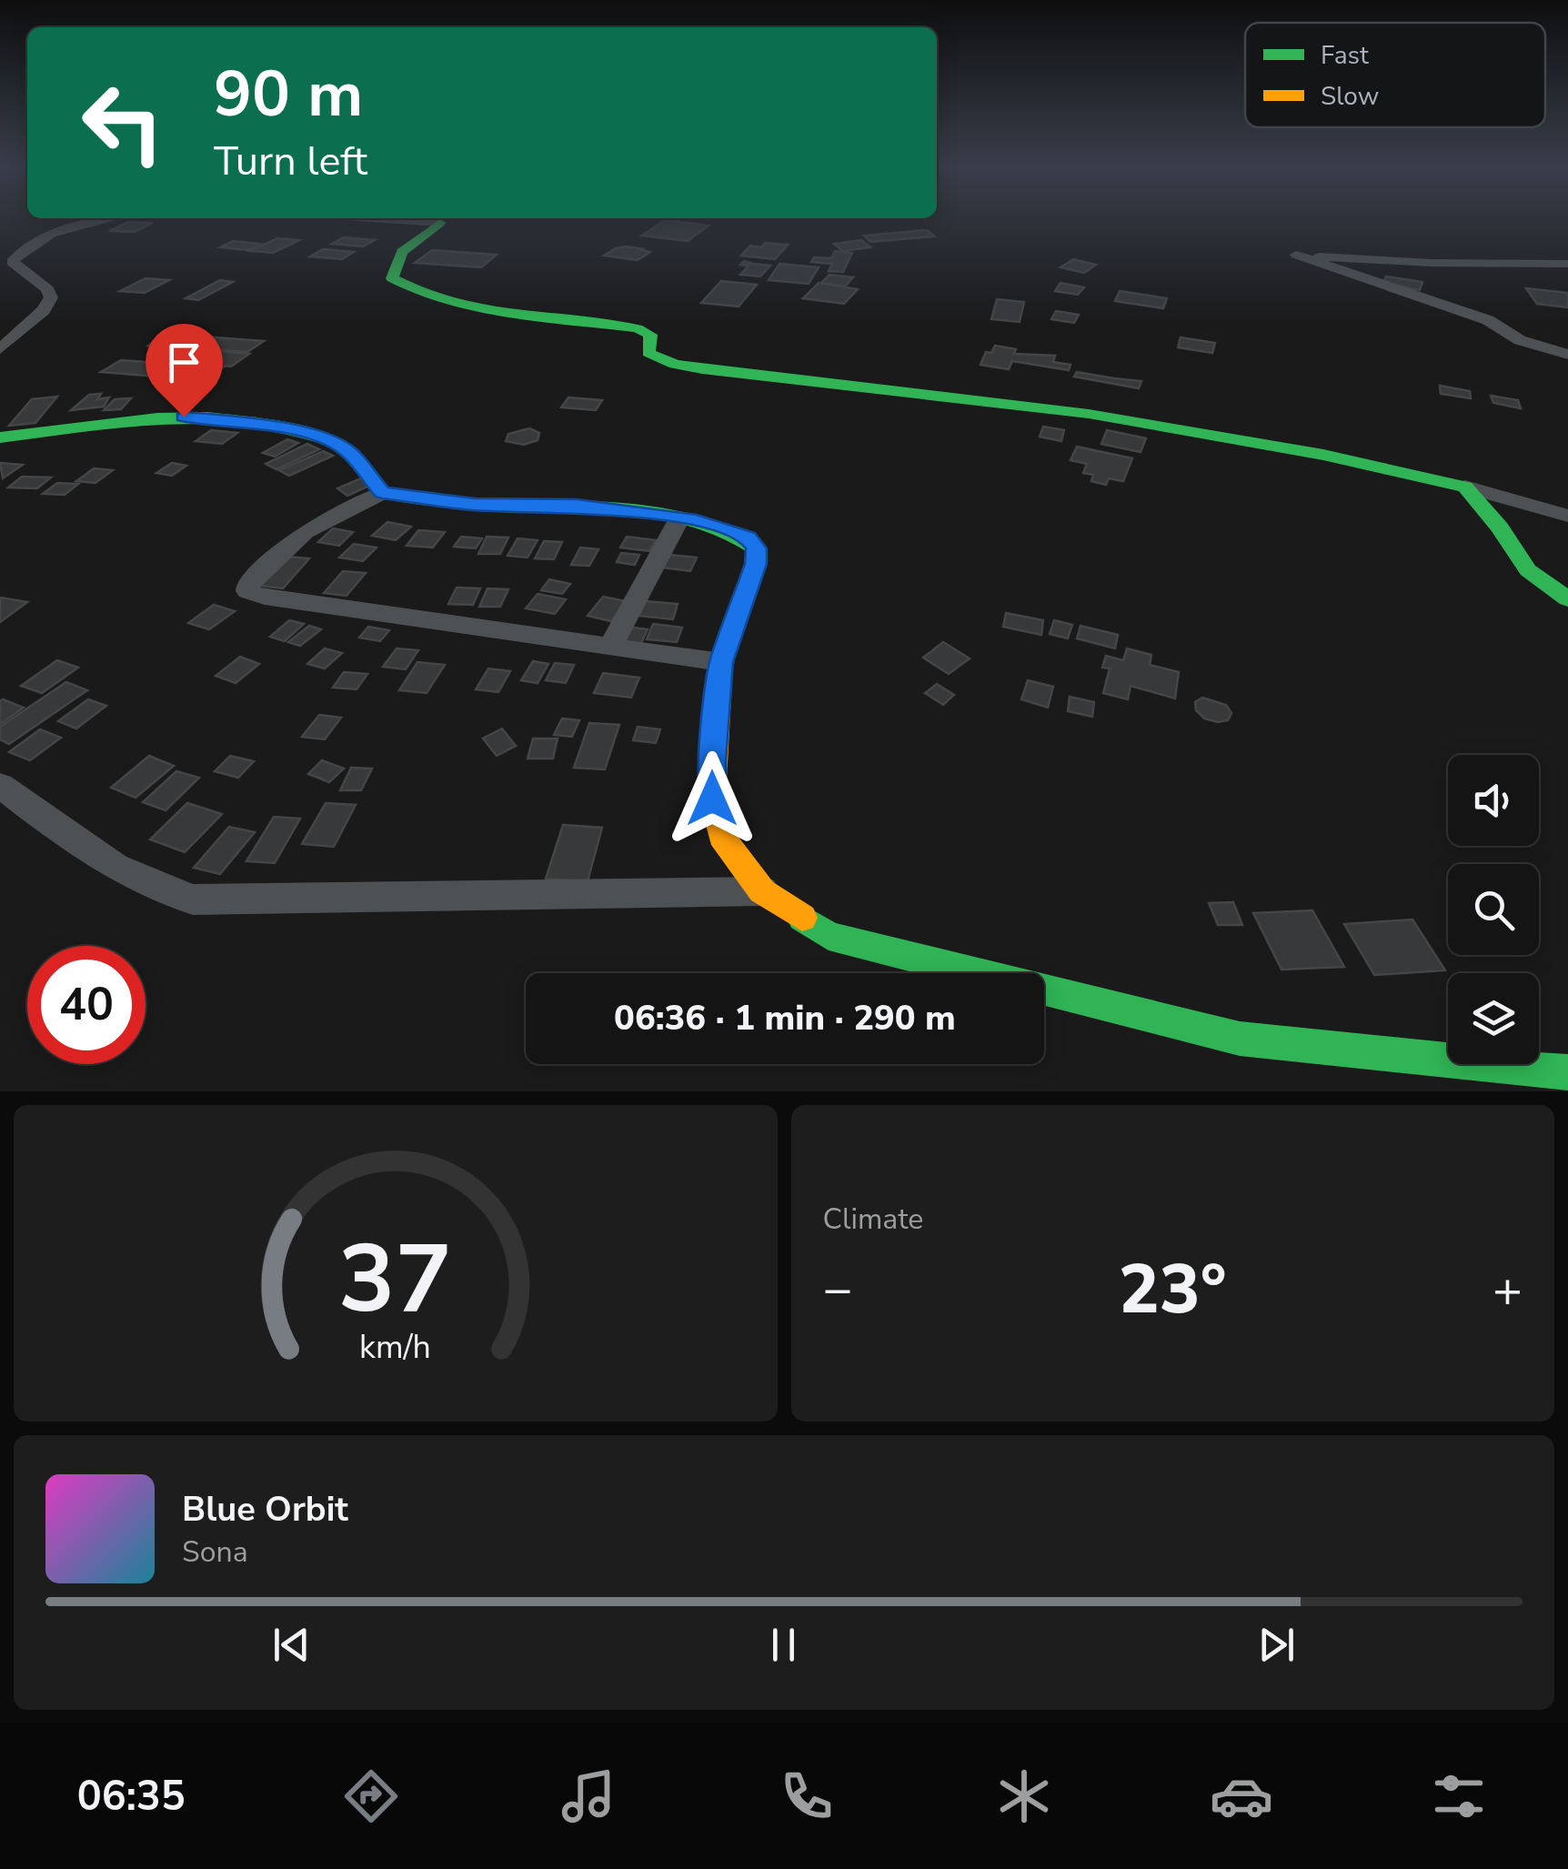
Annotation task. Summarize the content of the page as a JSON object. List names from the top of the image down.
{
  "legend": ["Fast", "Slow"],
  "page": {
    "turn": ["90 m", "Turn left"],
    "limit": "40",
    "trip": "06:36 · 1 min · 290 m",
    "tile": "Climate",
    "heat": ["−", "23°", "+"],
    "song": ["Blue Orbit", "Sona"],
    "tabs": "06:35",
    "gauge": ["37", "km/h"]
  }
}
